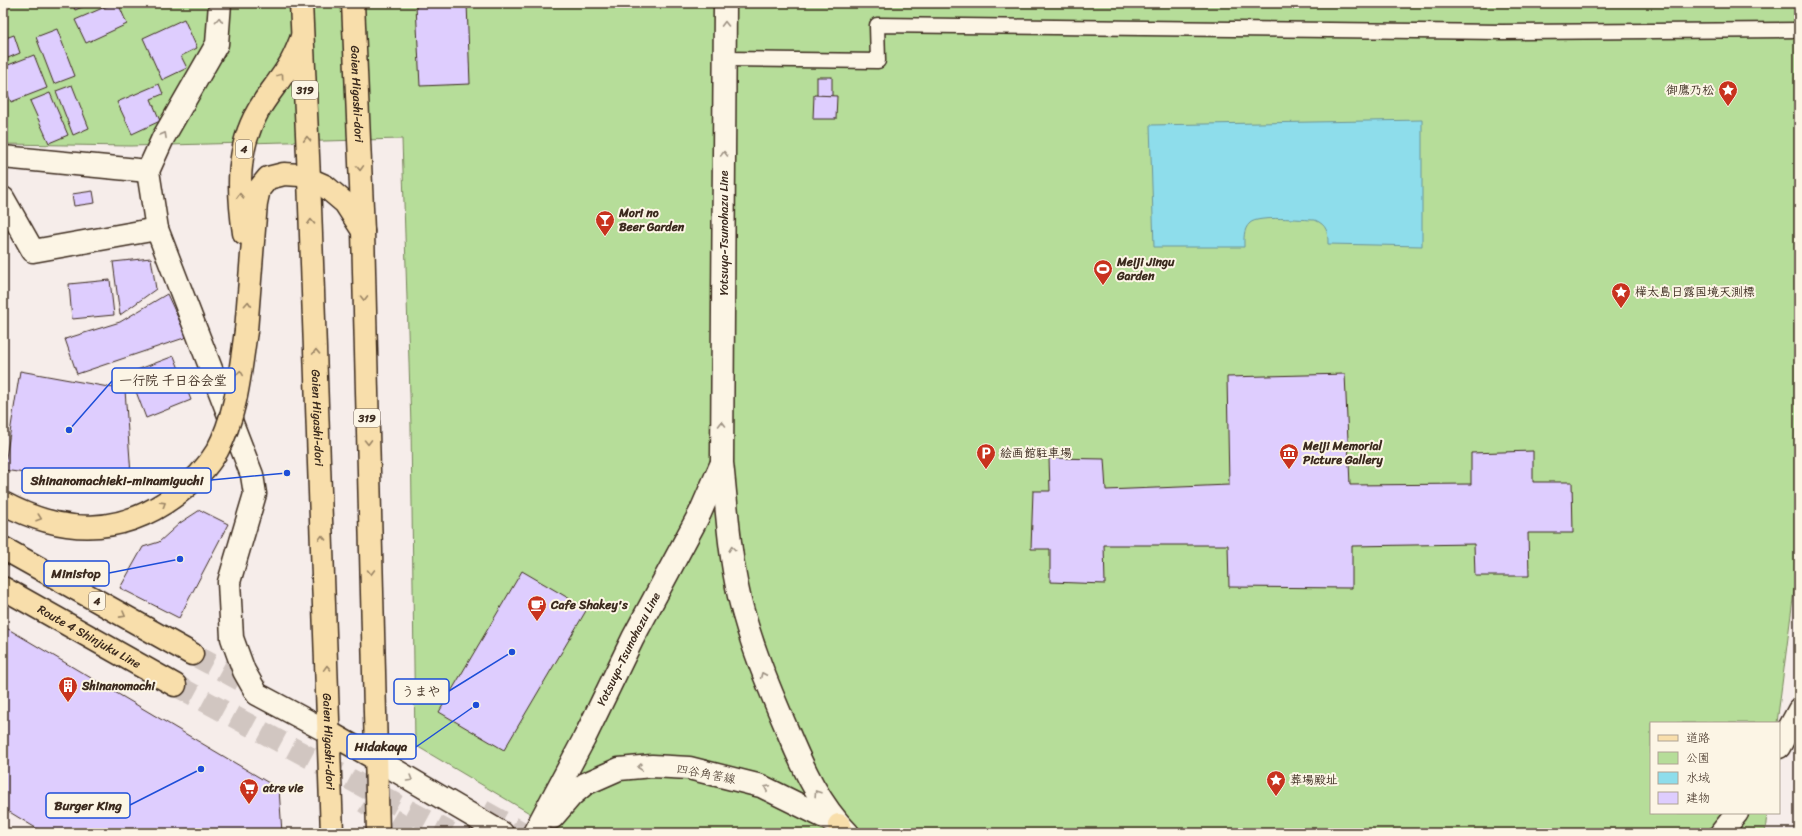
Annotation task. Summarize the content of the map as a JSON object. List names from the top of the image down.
{
  "streets": {
    "main road": [
      "319",
      "Gaien Higashi-dori",
      "4",
      "Yotsuya-Tsunohazu Line",
      "Route 4 Shinjuku Line",
      "四谷角筈線"
    ]
  },
  "crossings": [
    ["Gaien Higashi-dori", "4"],
    ["Yotsuya-Tsunohazu Line", "四谷角筈線"]
  ],
  "one_way": ["Yotsuya-Tsunohazu Line", "四谷角筈線"],
  "places": {
    "place": ["御鷹乃松", "樺太島日露国境天測標", "葬場殿址"],
    "bar": ["Mori no Beer Garden"],
    "sports": ["Meiji Jingu Garden"],
    "other": [
      "一行院 千日谷会堂",
      "Shinanomachieki-minamiguchi",
      "Ministop",
      "うまや",
      "Hidakaya",
      "Burger King"
    ],
    "parking": ["絵画館駐車場"],
    "museum": ["Meiji Memorial Picture Gallery"],
    "cafe": ["Cafe Shakey's"],
    "building": ["Shinanomachi"],
    "supermarket": ["atre vie"]
  },
  "legend": [
    "道路",
    "公園",
    "水域",
    "建物"
  ]
}
